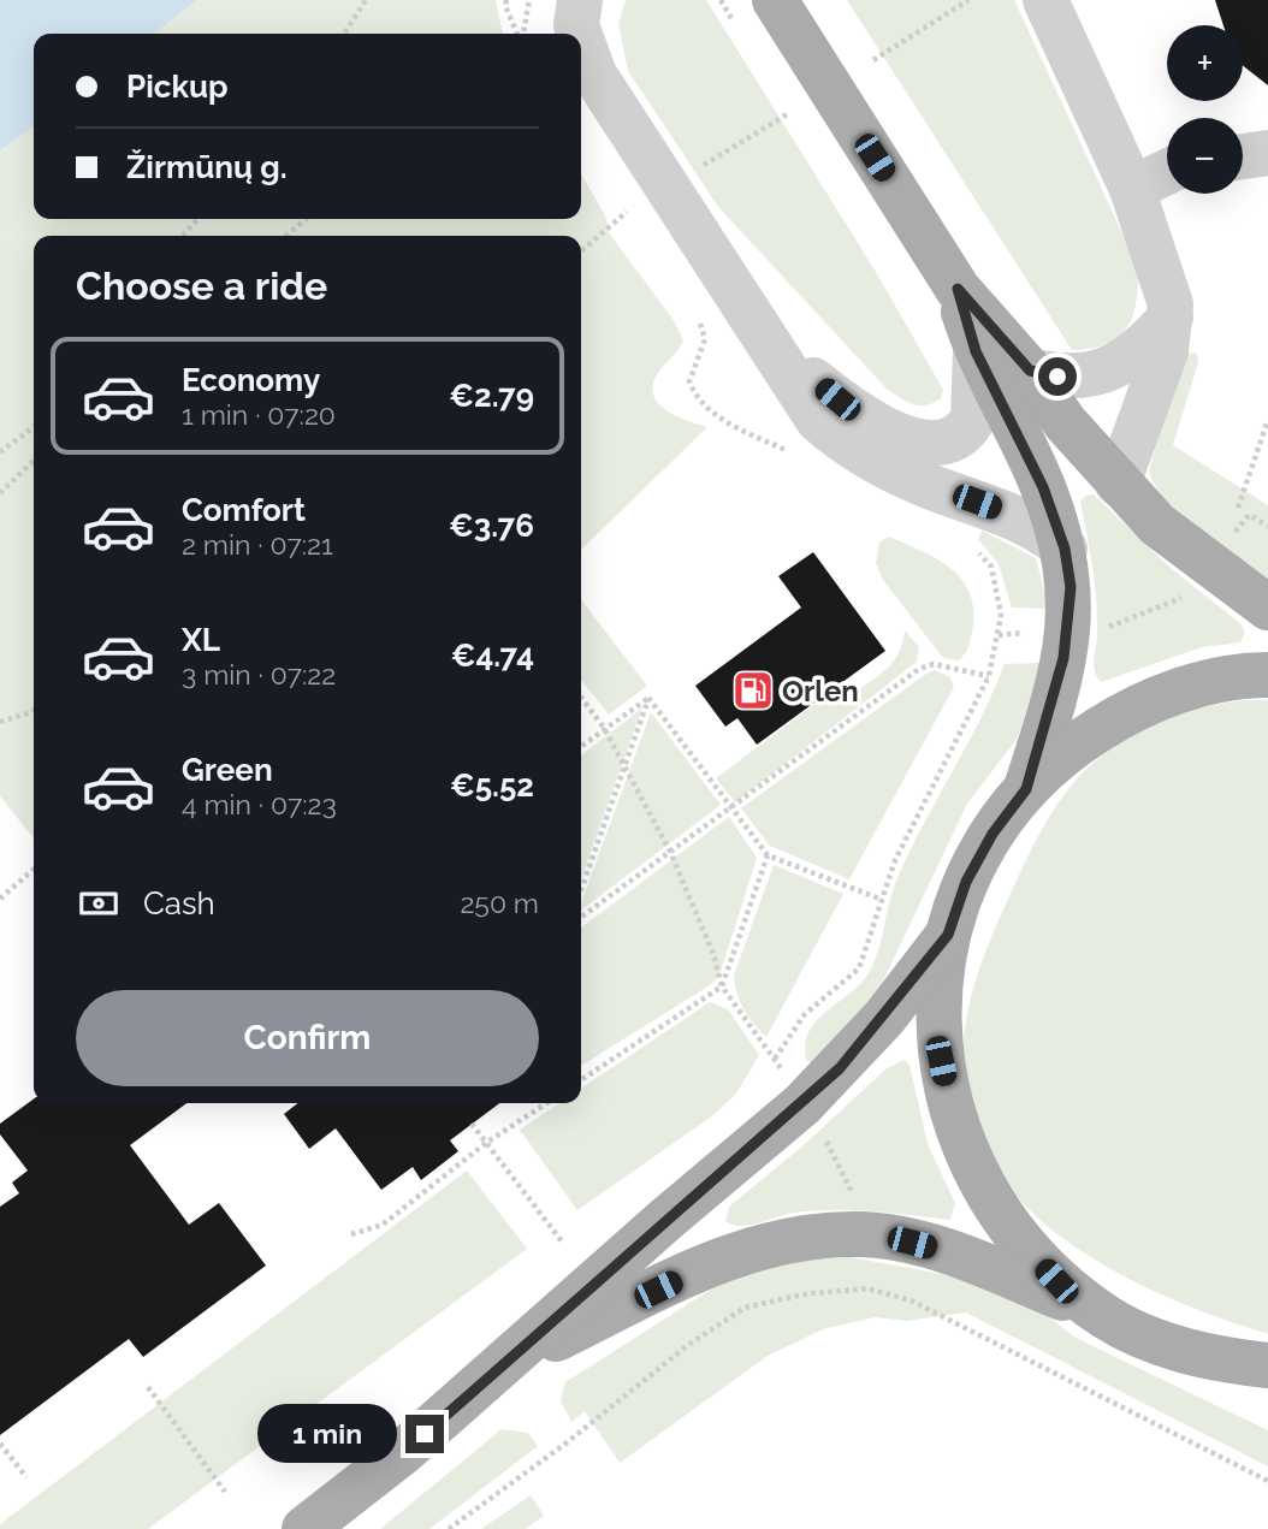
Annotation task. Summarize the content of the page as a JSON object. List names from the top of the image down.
{
  "places": {
    "fuel station": ["Orlen"]
  },
  "page": {
    "map_buttons": ["+", "−"],
    "banner": ["Pickup", "Žirmūnų g."],
    "heading": "Choose a ride",
    "list": [
      {
        "name": "Economy",
        "note": "1 min · 07:20",
        "value": "€2.79"
      },
      {
        "name": "Comfort",
        "note": "2 min · 07:21",
        "value": "€3.76"
      },
      {
        "name": "XL",
        "note": "3 min · 07:22",
        "value": "€4.74"
      },
      {
        "name": "Green",
        "note": "4 min · 07:23",
        "value": "€5.52"
      }
    ],
    "pay": ["Cash", "250 m"],
    "buttons": "Confirm",
    "bubble": "1 min"
  }
}
